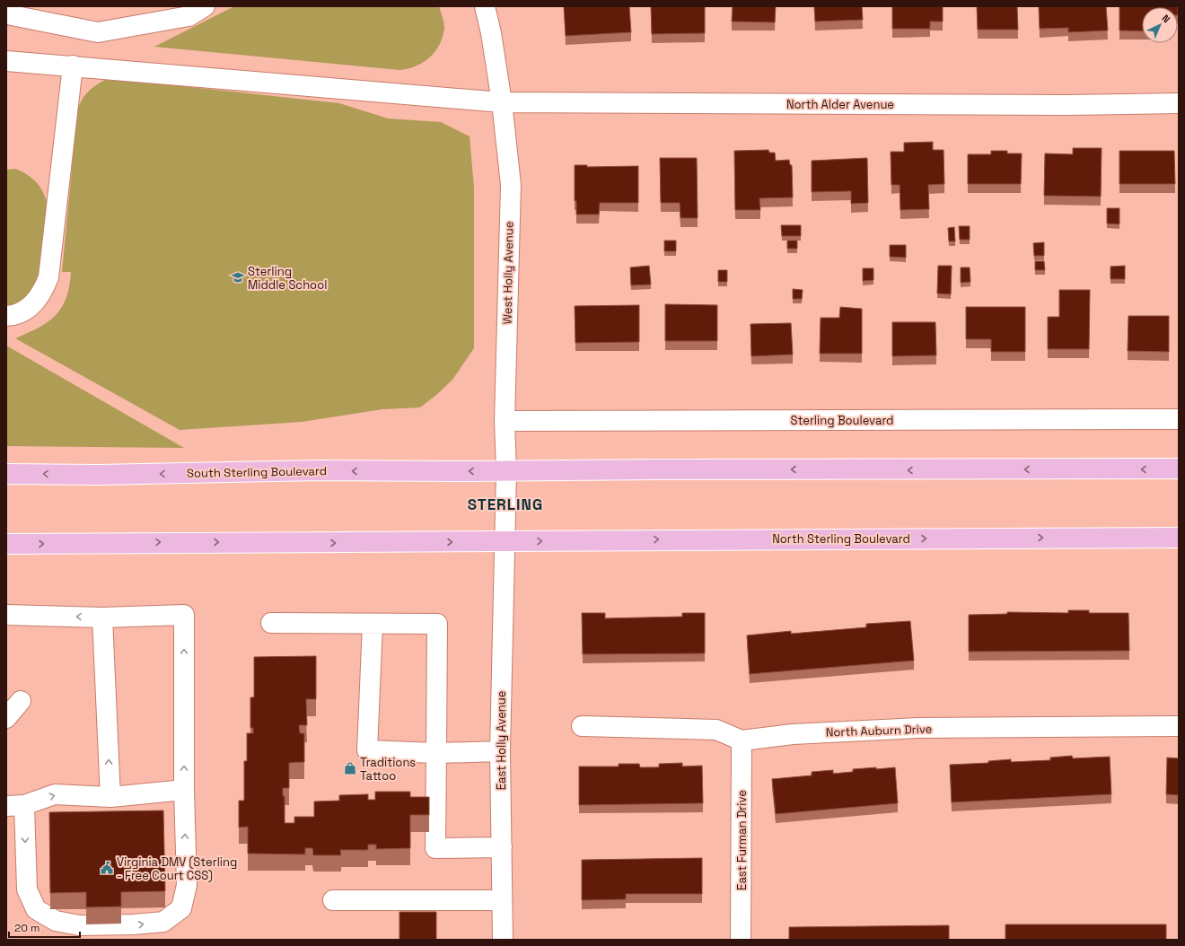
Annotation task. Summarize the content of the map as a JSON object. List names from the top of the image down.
{
  "streets": {
    "main road": ["South Sterling Boulevard", "North Sterling Boulevard"],
    "street": [
      "North Alder Avenue",
      "West Holly Avenue",
      "Sterling Boulevard",
      "North Auburn Drive",
      "East Holly Avenue",
      "East Furman Drive"
    ]
  },
  "crossings": [
    ["North Alder Avenue", "West Holly Avenue"],
    ["West Holly Avenue", "Sterling Boulevard"],
    ["West Holly Avenue", "South Sterling Boulevard"],
    ["West Holly Avenue", "North Sterling Boulevard"],
    ["West Holly Avenue", "East Holly Avenue"],
    ["North Sterling Boulevard", "East Holly Avenue"],
    ["North Auburn Drive", "East Furman Drive"]
  ],
  "districts": ["STERLING"],
  "places": {
    "school or university": ["Sterling Middle School"],
    "shop": ["Traditions Tattoo"],
    "public building": ["Virginia DMV (Sterling - Free Court CSS)"]
  },
  "scale_bar": "20 m",
  "north": "top right"
}
